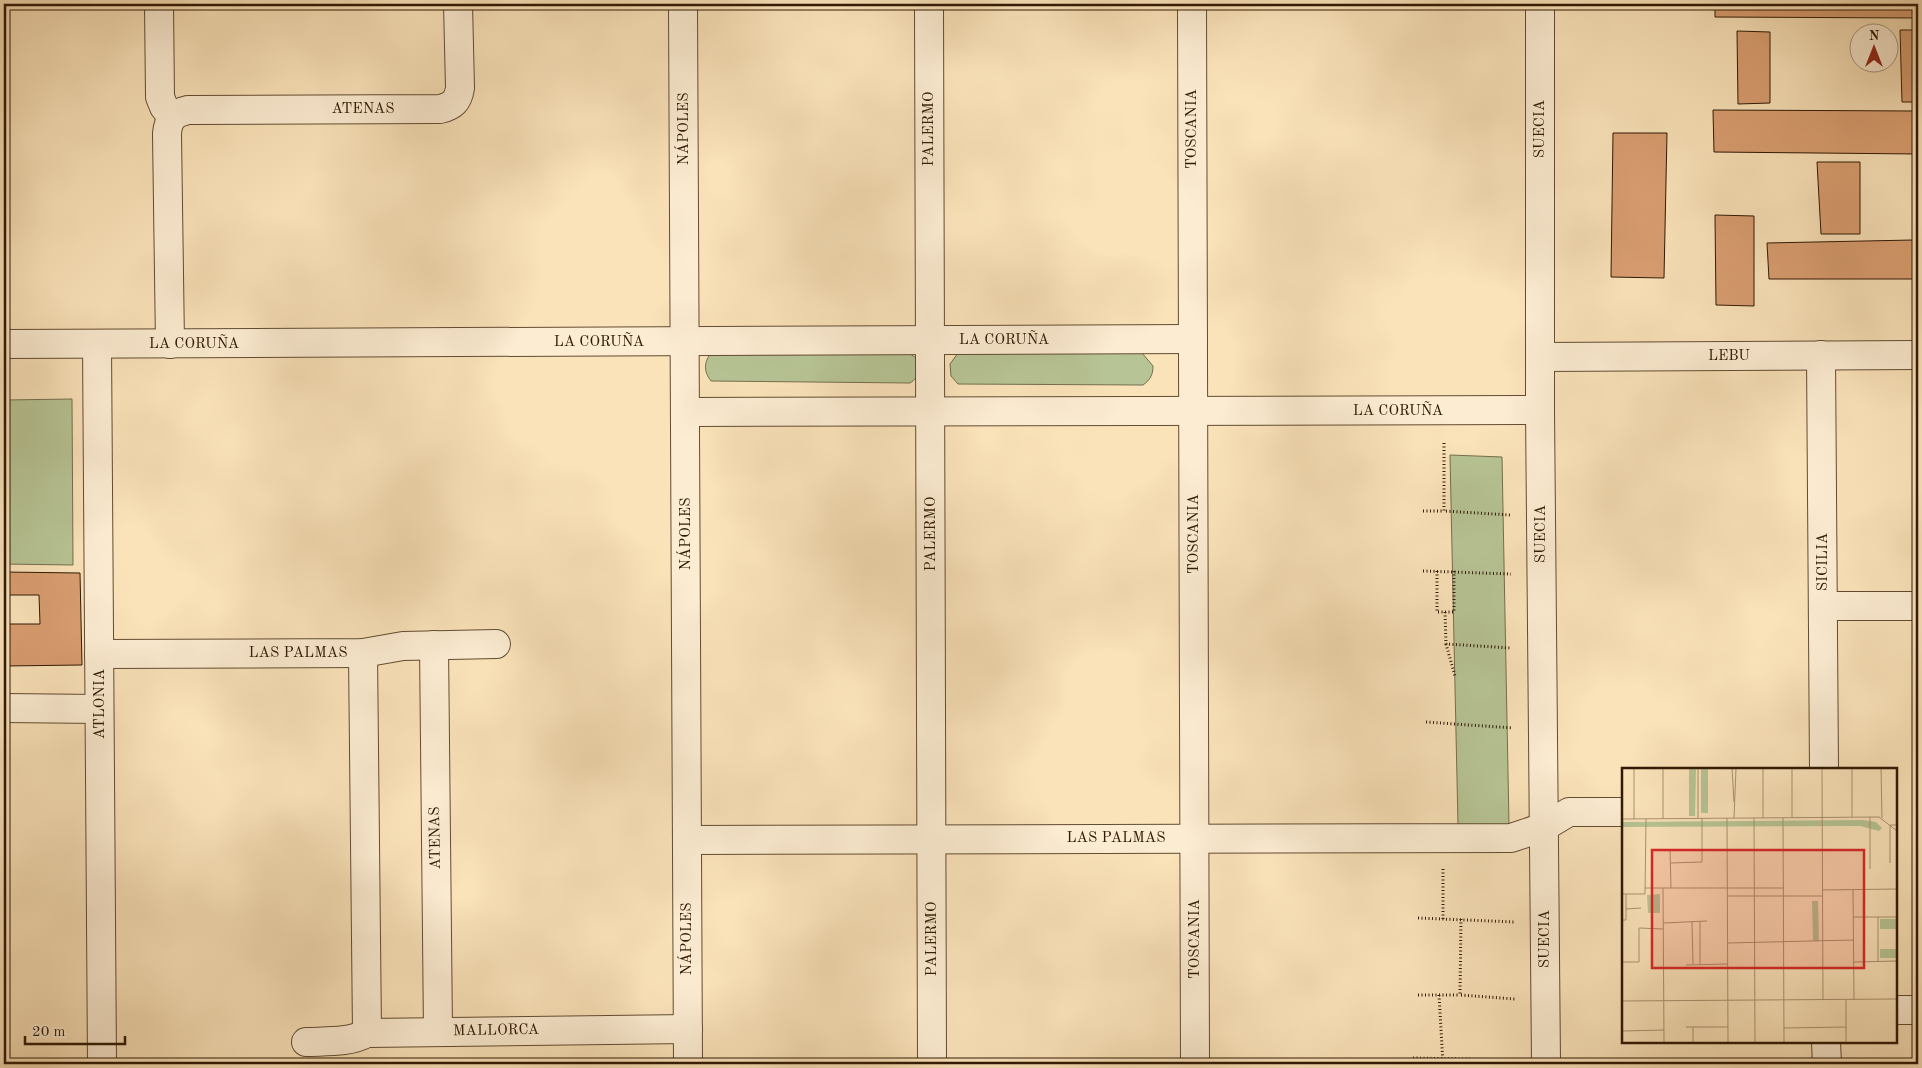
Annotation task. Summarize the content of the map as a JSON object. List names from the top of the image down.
{
  "streets": {
    "street": [
      "ATENAS",
      "NÁPOLES",
      "PALERMO",
      "TOSCANIA",
      "SUECIA",
      "LA CORUÑA",
      "LEBU",
      "SICILIA",
      "LAS PALMAS",
      "ATLONIA",
      "MALLORCA"
    ]
  },
  "crossings": [
    ["ATENAS", "LAS PALMAS"],
    ["ATENAS", "MALLORCA"],
    ["NÁPOLES", "LA CORUÑA"],
    ["NÁPOLES", "LAS PALMAS"],
    ["NÁPOLES", "MALLORCA"],
    ["PALERMO", "LA CORUÑA"],
    ["PALERMO", "LAS PALMAS"],
    ["TOSCANIA", "LA CORUÑA"],
    ["TOSCANIA", "LAS PALMAS"],
    ["SUECIA", "LA CORUÑA"],
    ["SUECIA", "LEBU"],
    ["SUECIA", "LAS PALMAS"],
    ["LA CORUÑA", "ATLONIA"],
    ["LEBU", "SICILIA"],
    ["LAS PALMAS", "ATLONIA"]
  ],
  "scale_bar": "20 m",
  "north": "top"
}
